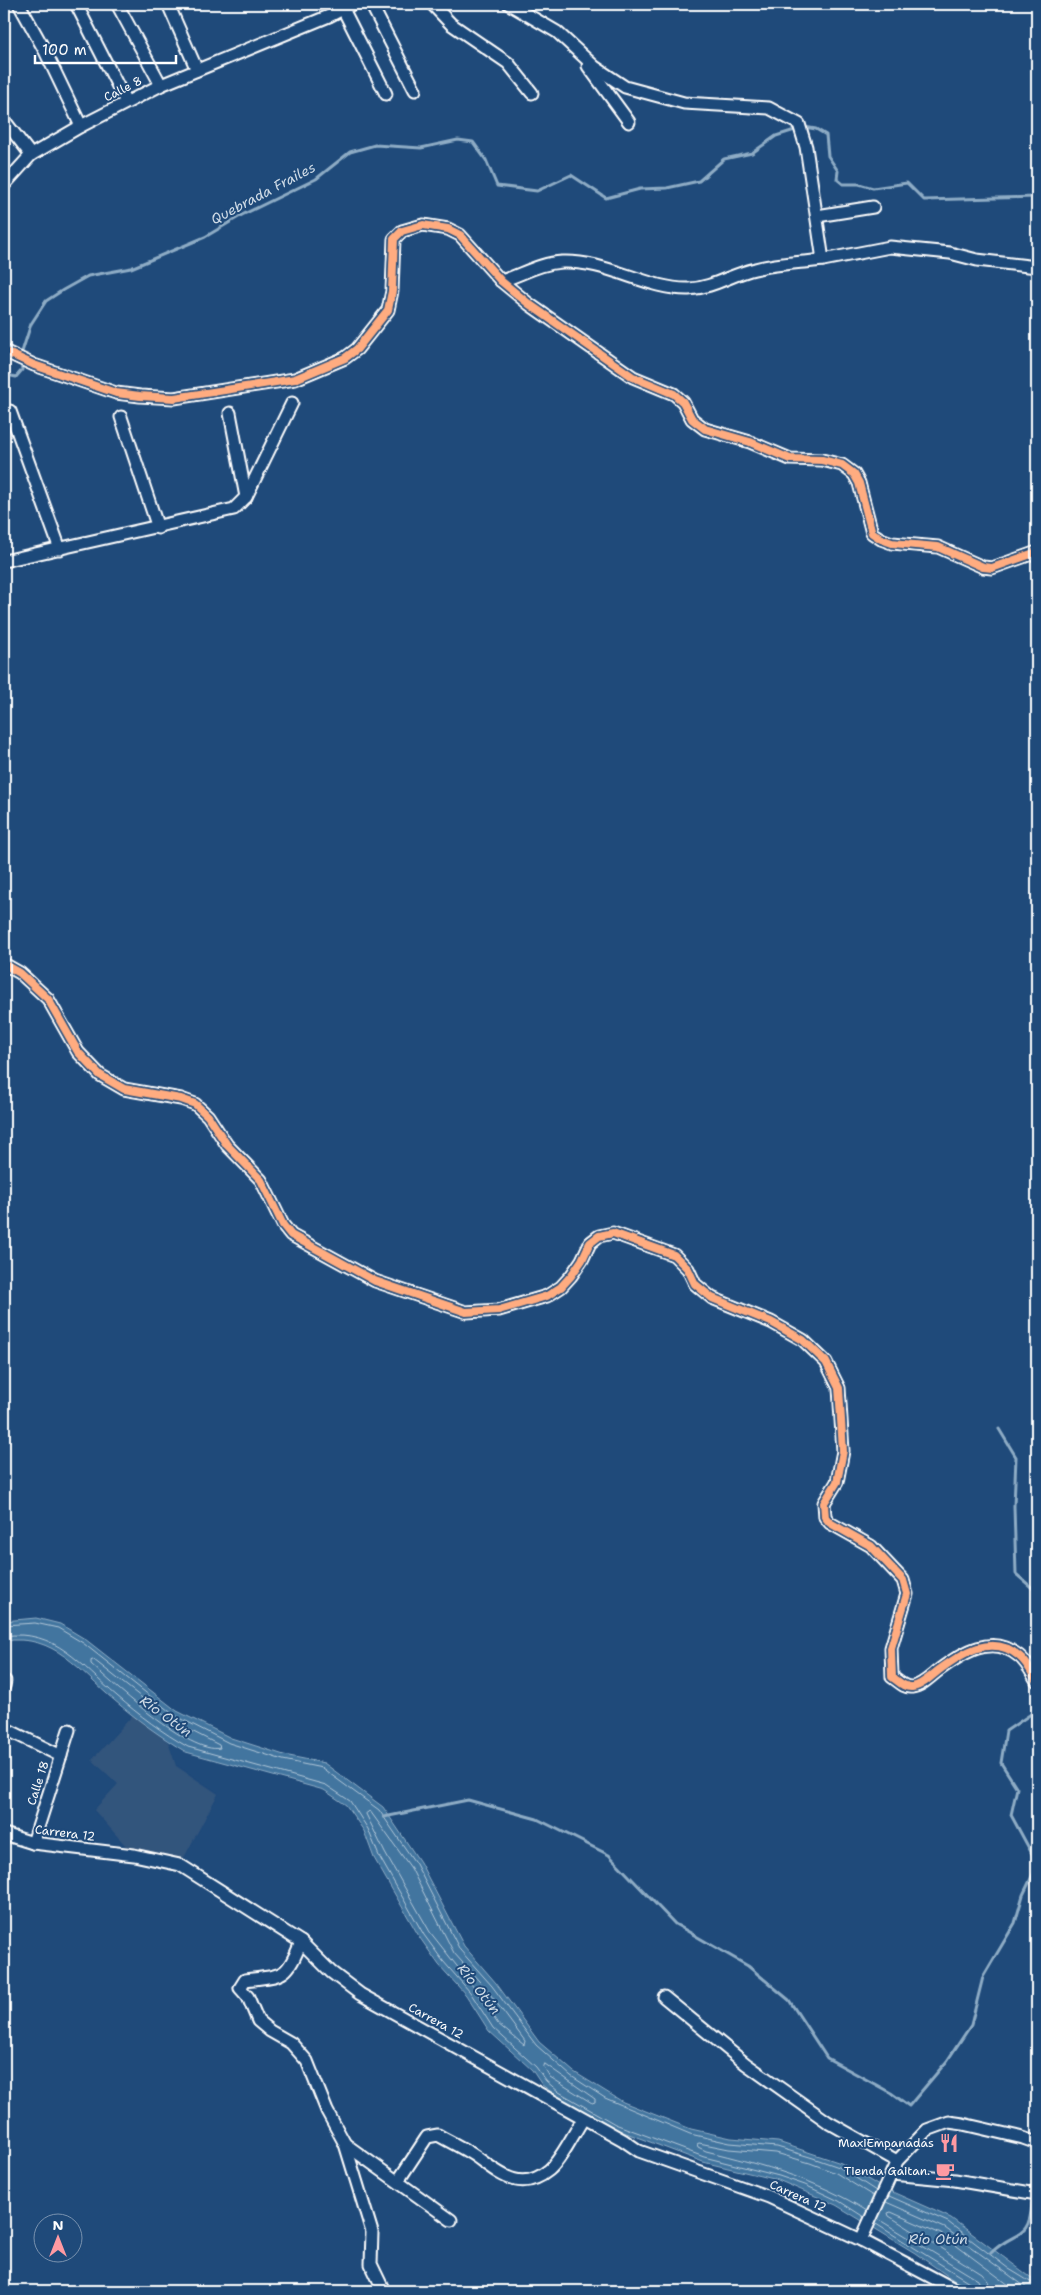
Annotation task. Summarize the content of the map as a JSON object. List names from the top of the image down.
{
  "streets": {
    "street": ["Calle 8", "Calle 18", "Carrera 12"]
  },
  "crossings": [
    ["Calle 18", "Carrera 12"]
  ],
  "water": ["Quebrada Frailes", "Río Otún"],
  "places": {
    "restaurant": ["MaxiEmpanadas"],
    "cafe": ["Tienda Gaitan."]
  },
  "scale_bar": "100 m",
  "north": "top"
}
